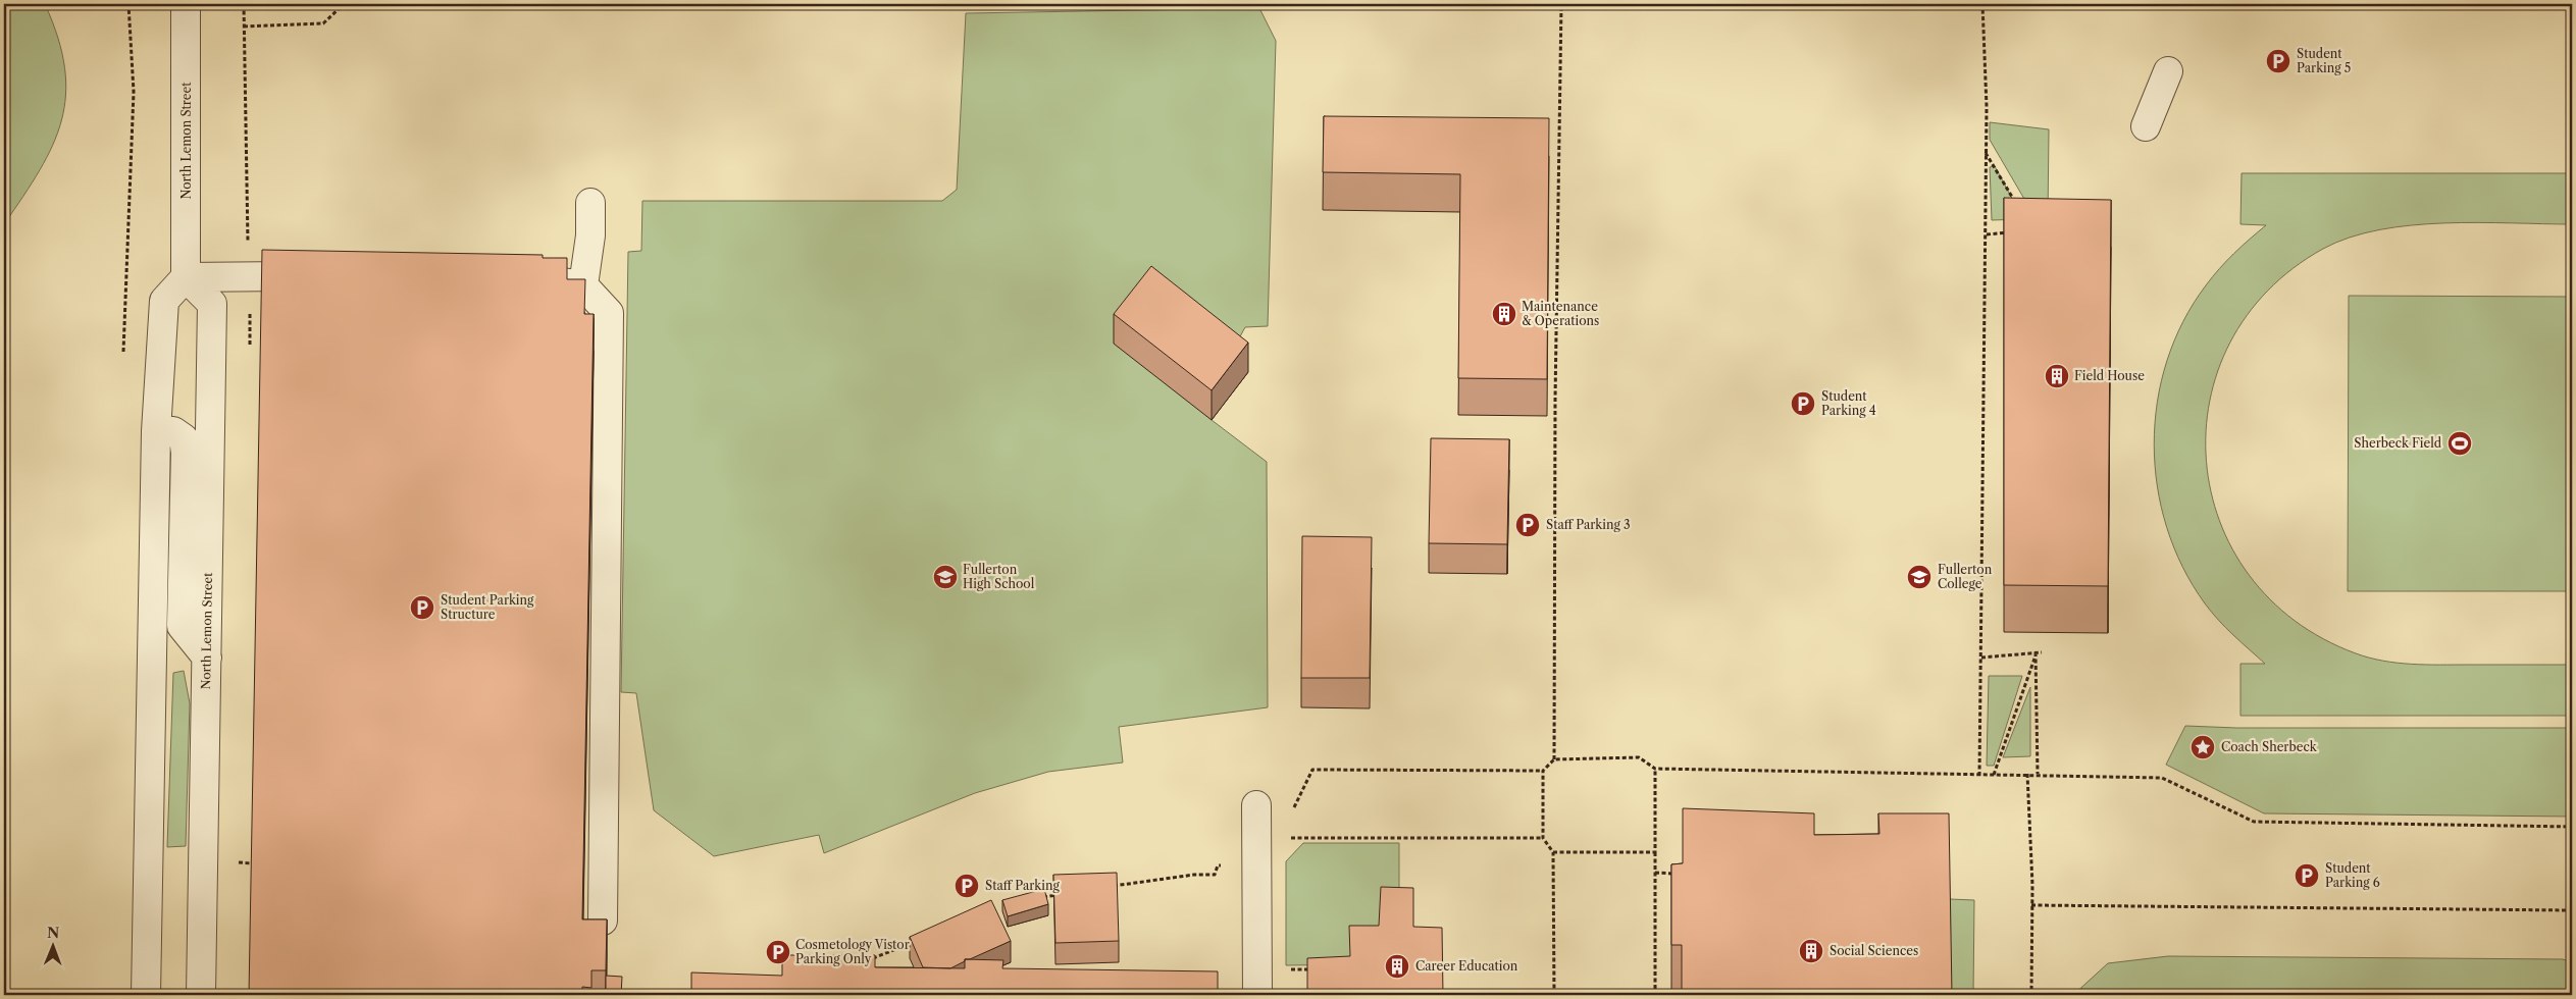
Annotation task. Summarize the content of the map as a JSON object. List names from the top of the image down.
{
  "streets": {
    "street": ["North Lemon Street"]
  },
  "places": {
    "parking": [
      "Student Parking 5",
      "Student Parking 4",
      "Staff Parking 3",
      "Student Parking Structure",
      "Student Parking 6",
      "Staff Parking",
      "Cosmetology Vistor Parking Only"
    ],
    "building": [
      "Maintenance & Operations",
      "Field House",
      "Social Sciences",
      "Career Education"
    ],
    "sports": ["Sherbeck Field"],
    "school or university": ["Fullerton High School", "Fullerton College"],
    "place": ["Coach Sherbeck"]
  },
  "north": "top"
}
